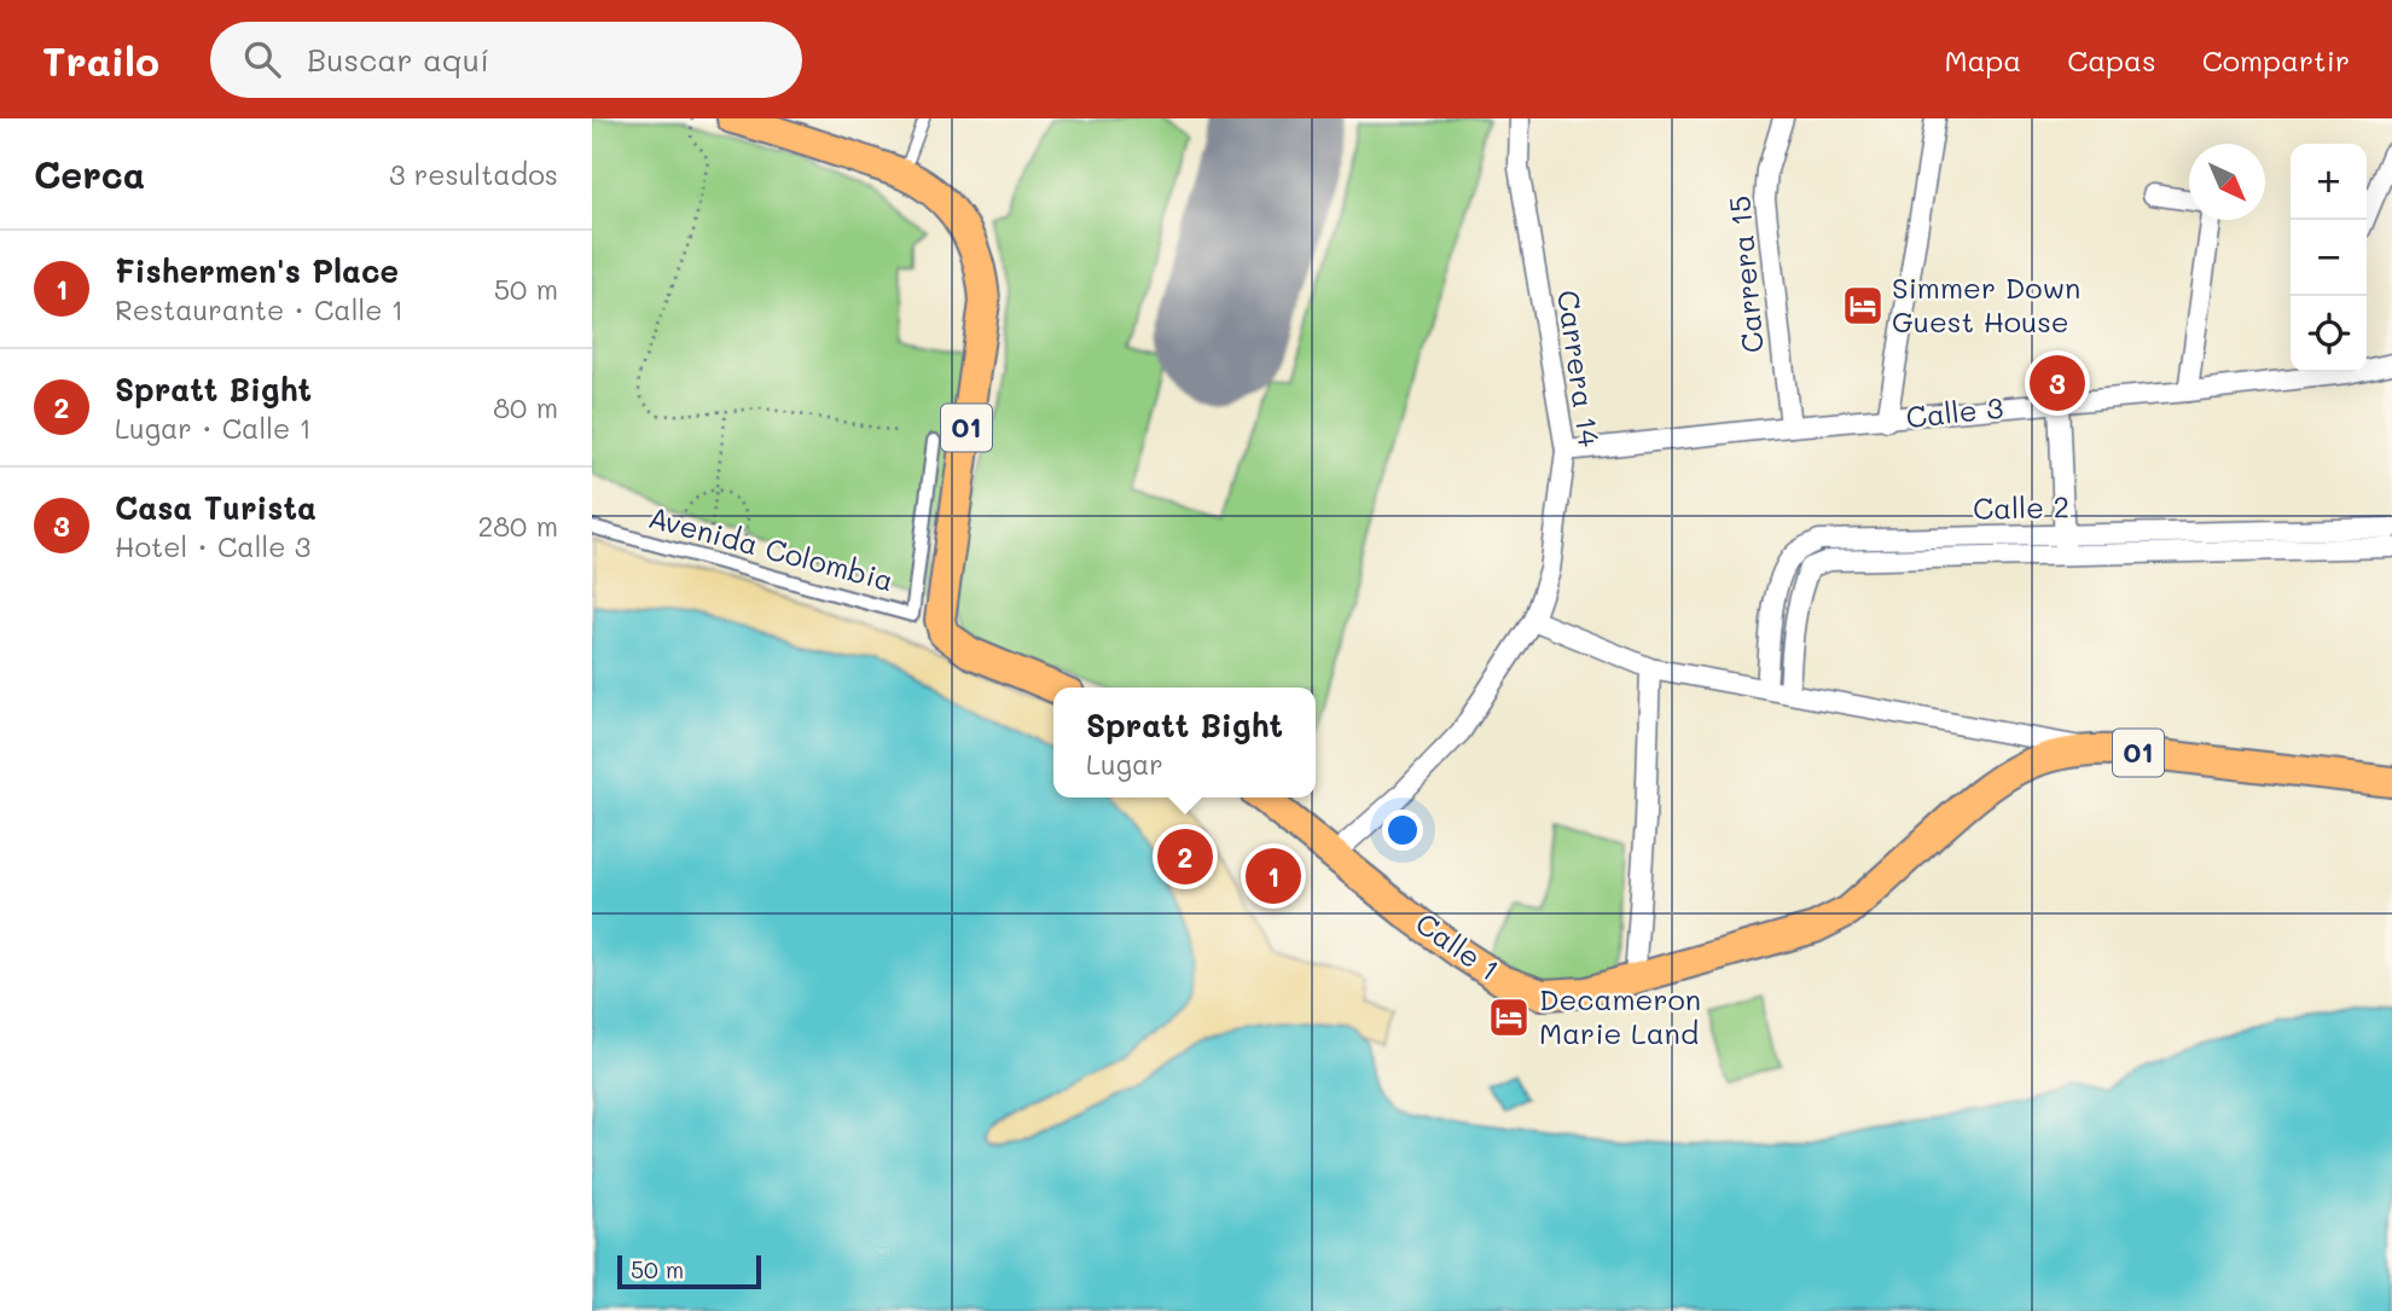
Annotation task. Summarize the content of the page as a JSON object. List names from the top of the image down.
{
  "streets": {
    "highway": ["01", "Calle 1"],
    "street": [
      "Carrera 15",
      "Carrera 14",
      "Calle 3",
      "Calle 2",
      "Avenida Colombia"
    ]
  },
  "crossings": [
    ["Carrera 15", "Calle 3"],
    ["Carrera 14", "Calle 3"],
    ["Carrera 14", "Calle 1"],
    ["01", "Calle 1"]
  ],
  "places": {
    "hotel": ["Simmer Down Guest House", "Decameron Marie Land"]
  },
  "scale_bar": "50 m",
  "north": "bottom right",
  "page": {
    "header": "Trailo",
    "search": "Buscar aquí",
    "nav": ["Mapa", "Capas", "Compartir"],
    "heading": ["Cerca", "3 resultados"],
    "map_buttons": ["+", "−"],
    "list": [
      {
        "mark": "1",
        "name": "Fishermen's Place",
        "note": "Restaurante · Calle 1",
        "value": "50 m"
      },
      {
        "mark": "2",
        "name": "Spratt Bight",
        "note": "Lugar · Calle 1",
        "value": "80 m"
      },
      {
        "mark": "3",
        "name": "Casa Turista",
        "note": "Hotel · Calle 3",
        "value": "280 m"
      }
    ],
    "pins": ["3", "2", "1"],
    "popup": ["Spratt Bight", "Lugar"],
    "scale": "50 m"
  }
}
